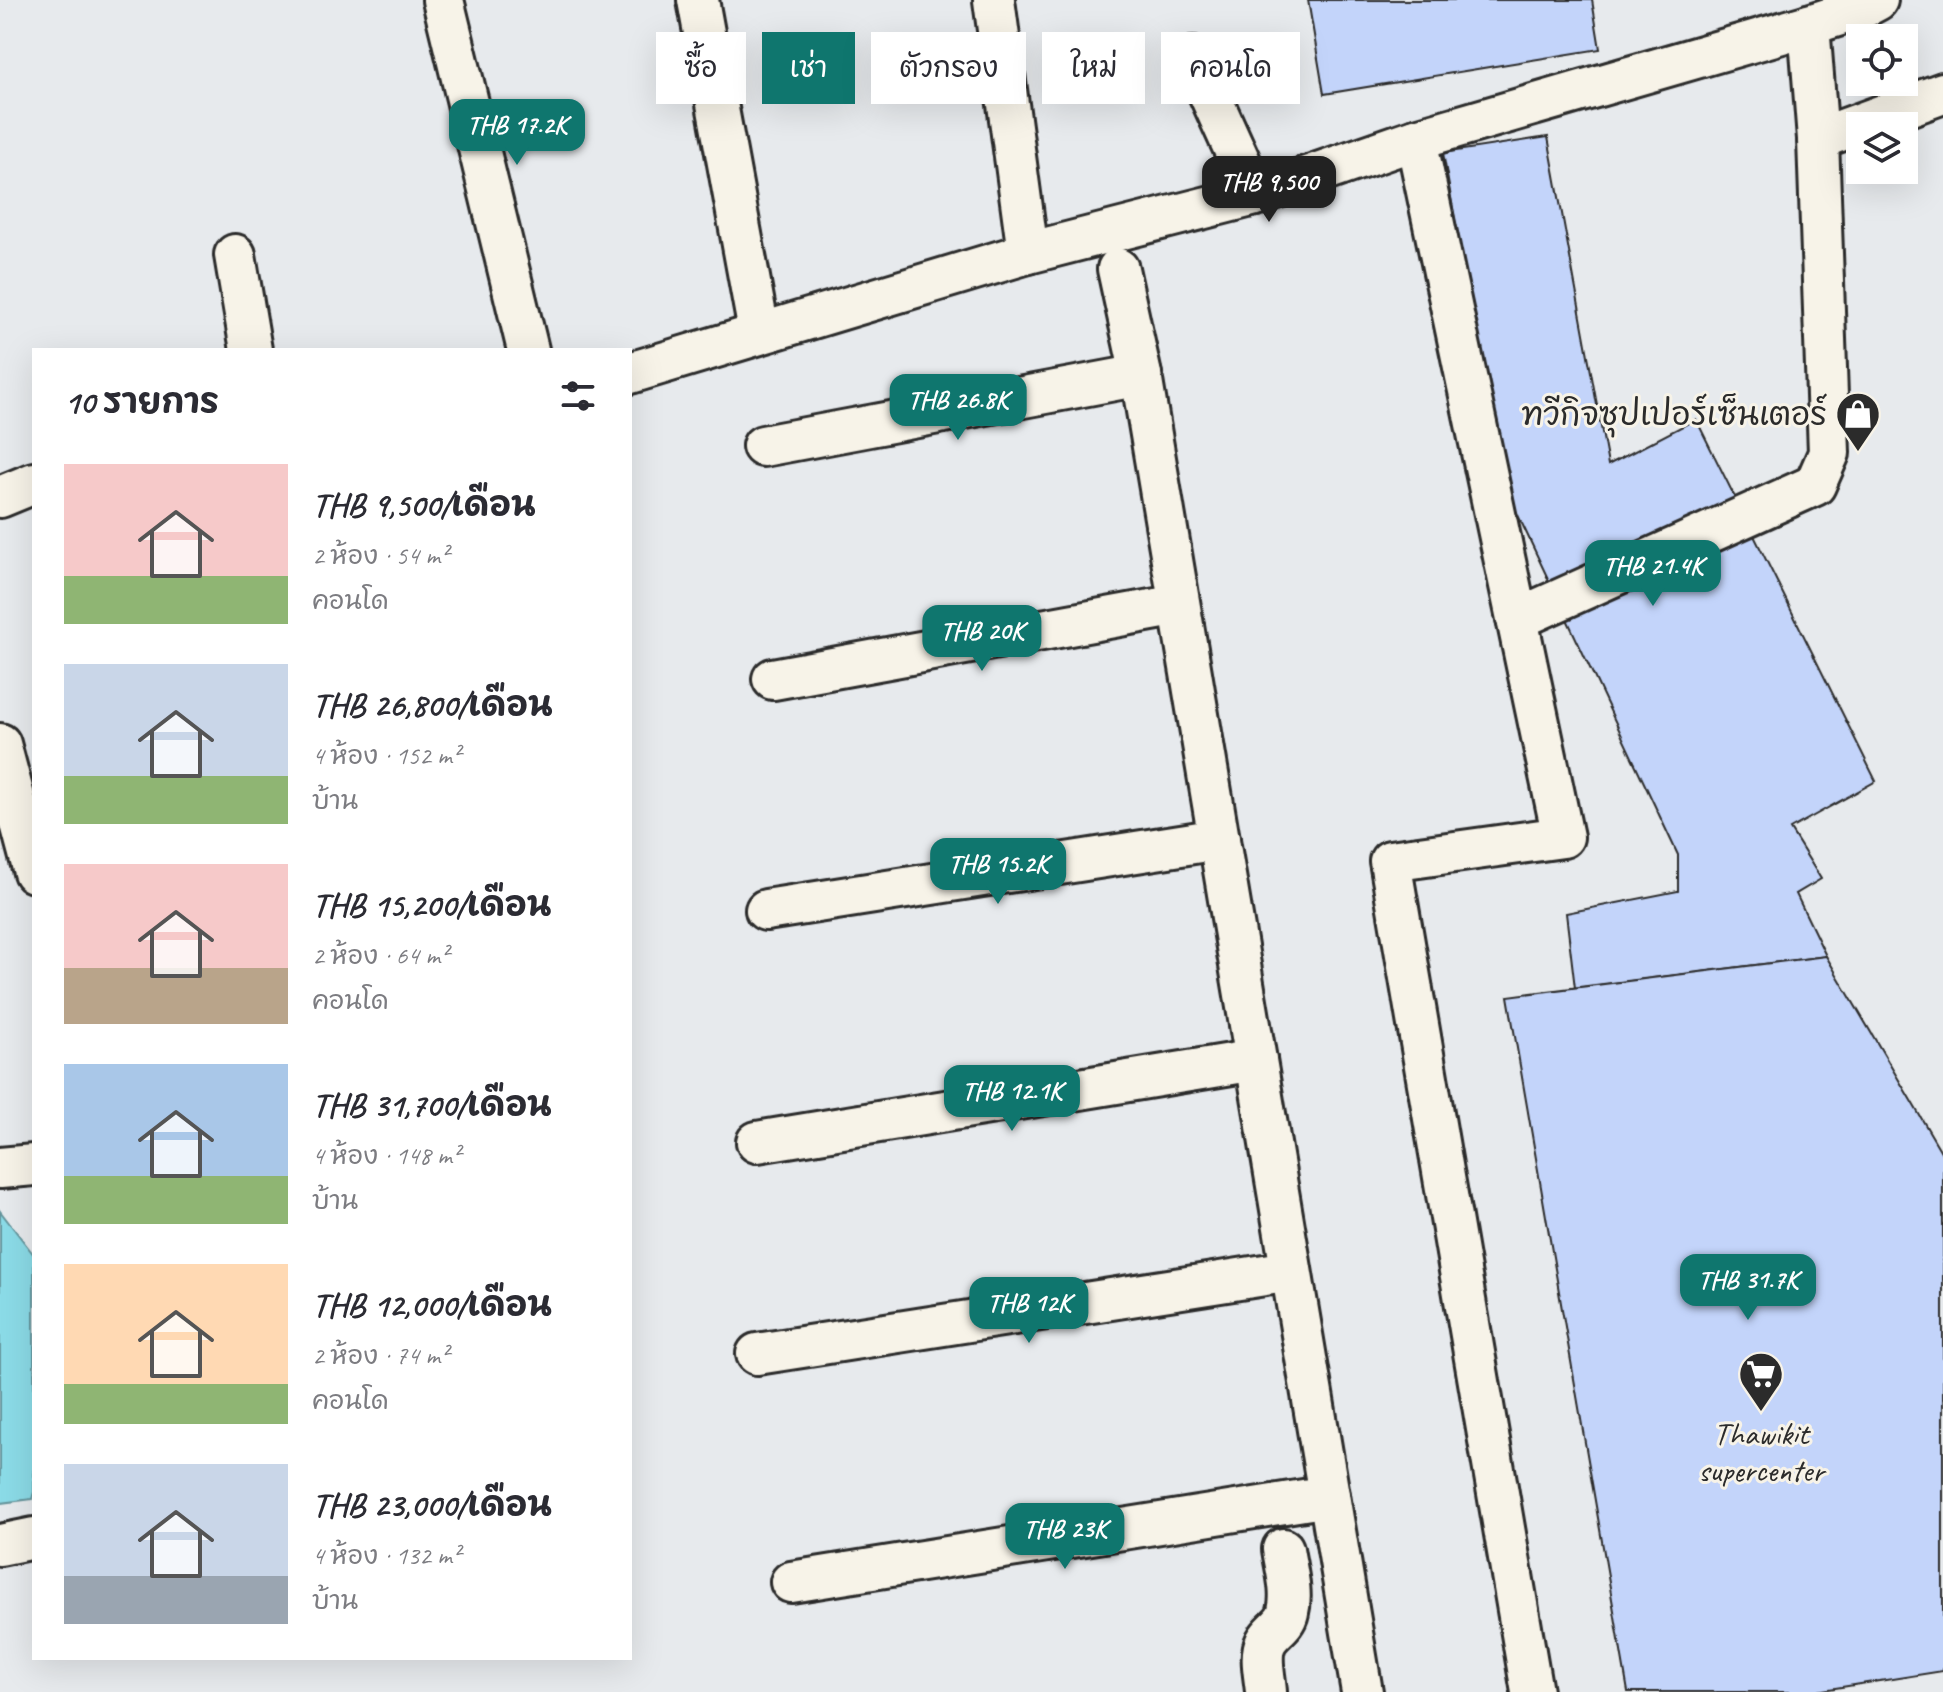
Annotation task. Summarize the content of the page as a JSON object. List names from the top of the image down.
{
  "places": {
    "shop": ["ทวีกิจซุปเปอร์เซ็นเตอร์"],
    "supermarket": ["Thawikit supercenter"]
  },
  "page": {
    "chip": [
      "ซื้อ",
      "เช่า",
      "ตัวกรอง",
      "ใหม่",
      "คอนโด"
    ],
    "price": [
      "THB 17.2K",
      "THB 9,500",
      "THB 26.8K",
      "THB 21.4K",
      "THB 20K",
      "THB 15.2K",
      "THB 12.1K",
      "THB 31.7K",
      "THB 12K",
      "THB 23K"
    ],
    "heading": "10 รายการ",
    "list": [
      {
        "name": "THB 9,500/เดือน",
        "note": "2 ห้อง · 54 m² · คอนโด"
      },
      {
        "name": "THB 26,800/เดือน",
        "note": "4 ห้อง · 152 m² · บ้าน"
      },
      {
        "name": "THB 15,200/เดือน",
        "note": "2 ห้อง · 64 m² · คอนโด"
      },
      {
        "name": "THB 31,700/เดือน",
        "note": "4 ห้อง · 148 m² · บ้าน"
      },
      {
        "name": "THB 12,000/เดือน",
        "note": "2 ห้อง · 74 m² · คอนโด"
      },
      {
        "name": "THB 23,000/เดือน",
        "note": "4 ห้อง · 132 m² · บ้าน"
      }
    ]
  }
}
